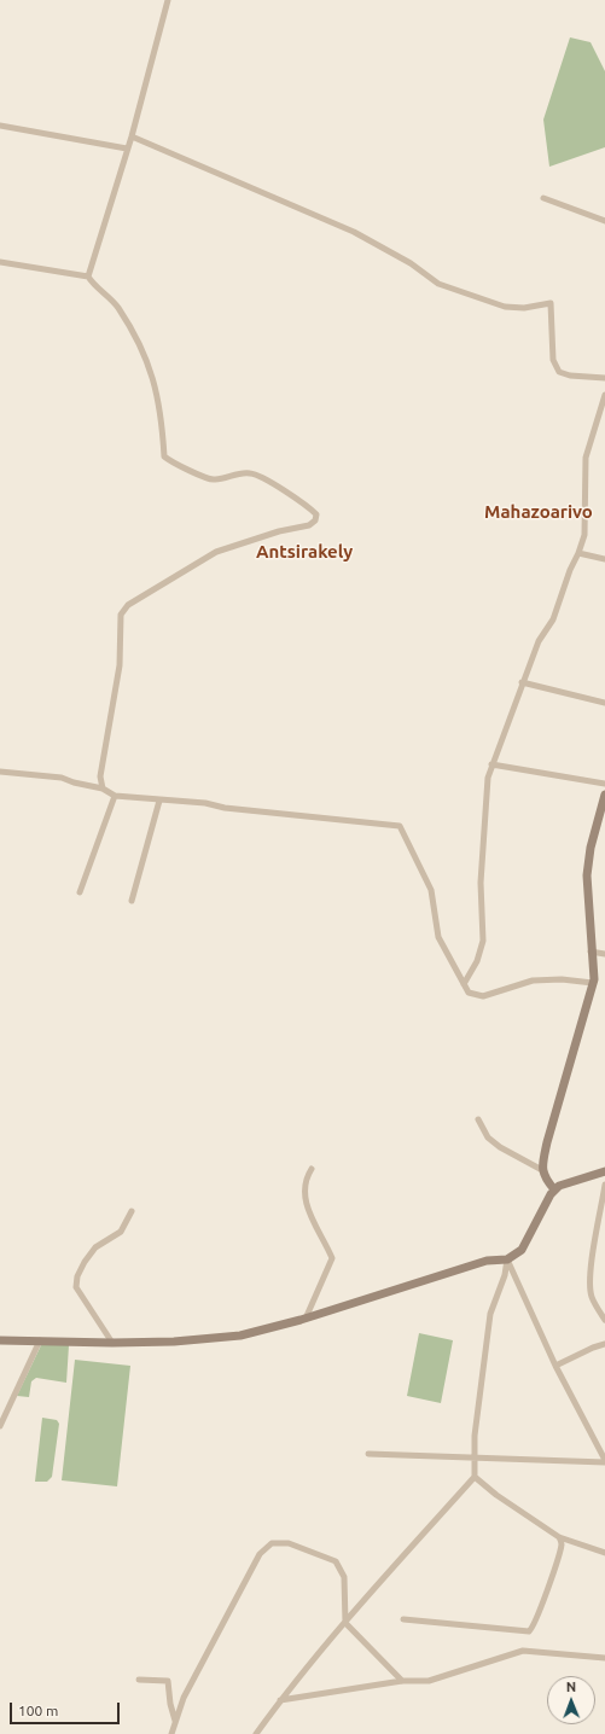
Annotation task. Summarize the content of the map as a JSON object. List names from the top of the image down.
{
  "districts": ["Mahazoarivo", "Antsirakely"],
  "scale_bar": "100 m",
  "north": "top"
}
